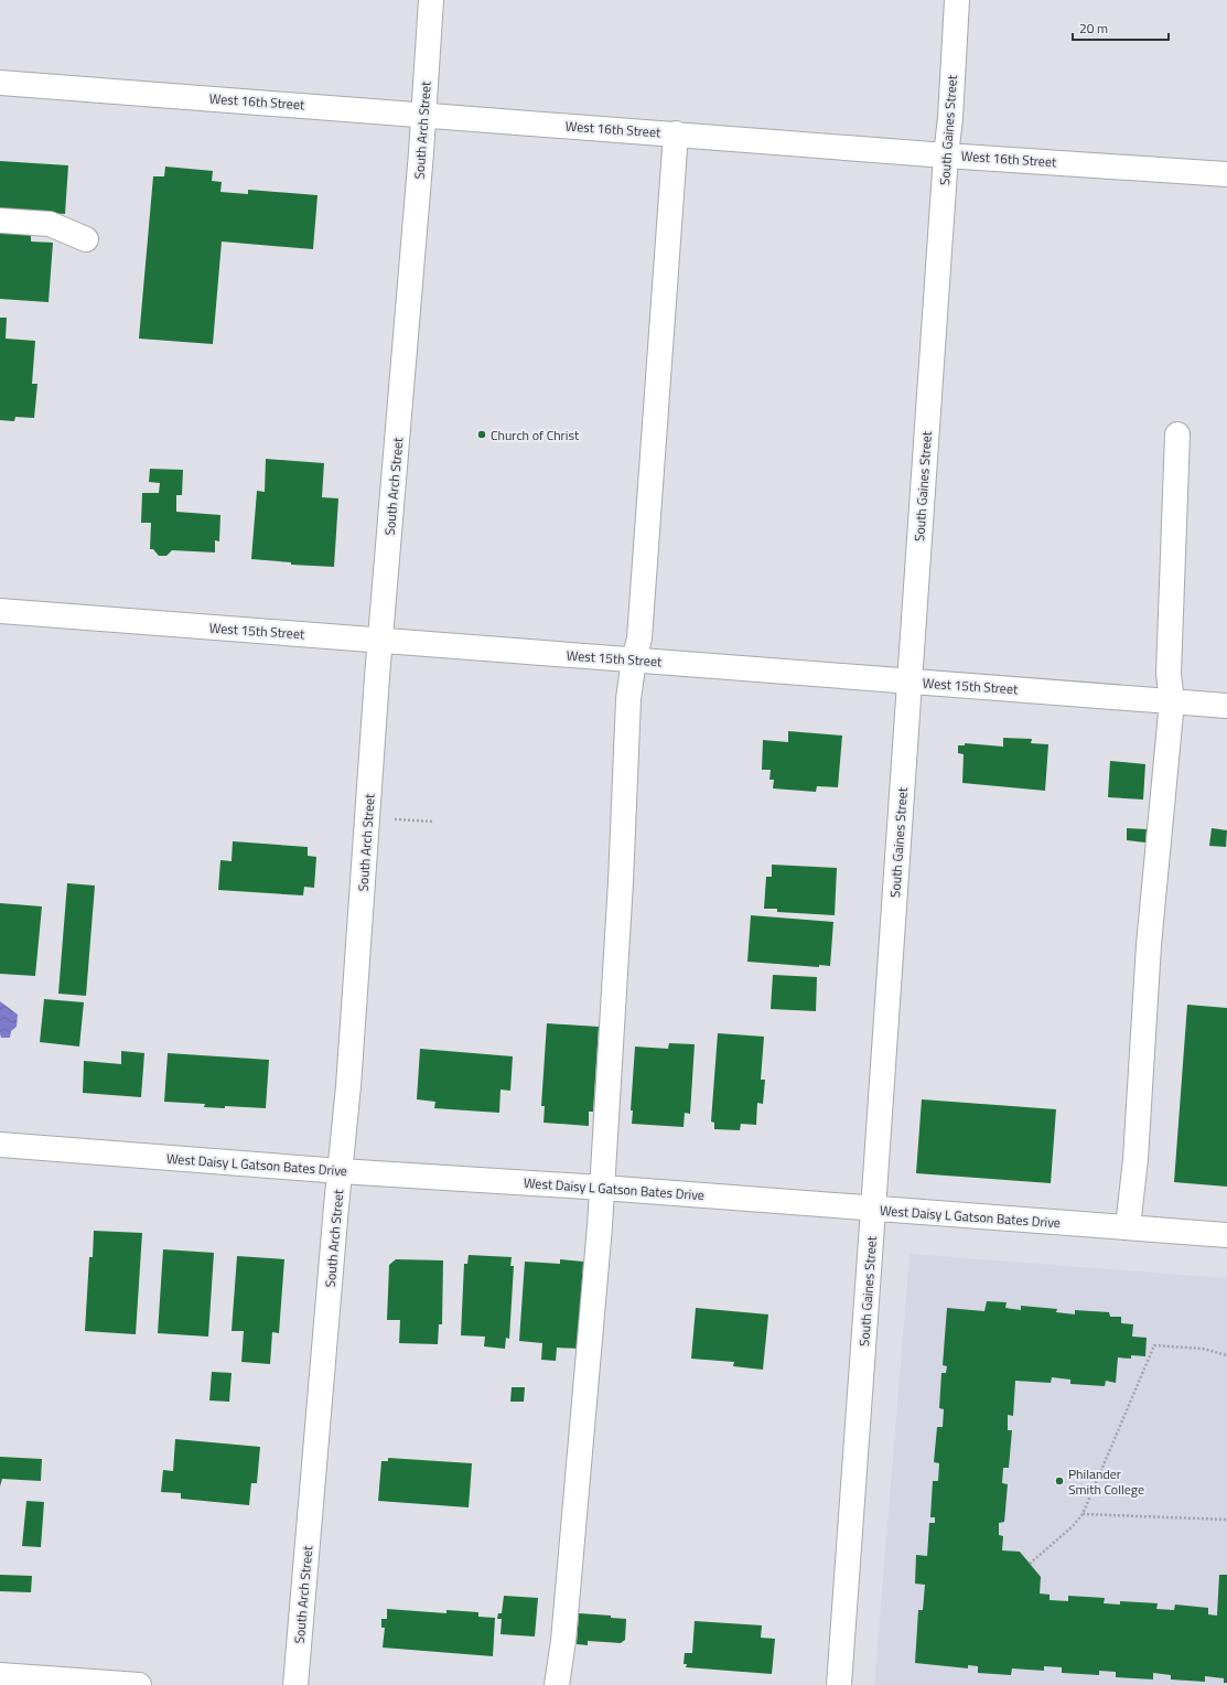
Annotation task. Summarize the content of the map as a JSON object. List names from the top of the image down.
{
  "streets": {
    "street": [
      "West 16th Street",
      "South Arch Street",
      "South Gaines Street",
      "West 15th Street",
      "West Daisy L Gatson Bates Drive"
    ]
  },
  "crossings": [
    ["West 16th Street", "South Arch Street"],
    ["West 16th Street", "South Gaines Street"],
    ["South Arch Street", "West 15th Street"],
    ["South Arch Street", "West Daisy L Gatson Bates Drive"],
    ["South Gaines Street", "West 15th Street"],
    ["South Gaines Street", "West Daisy L Gatson Bates Drive"]
  ],
  "places": ["Church of Christ", "Philander Smith College"],
  "scale_bar": "20 m"
}
